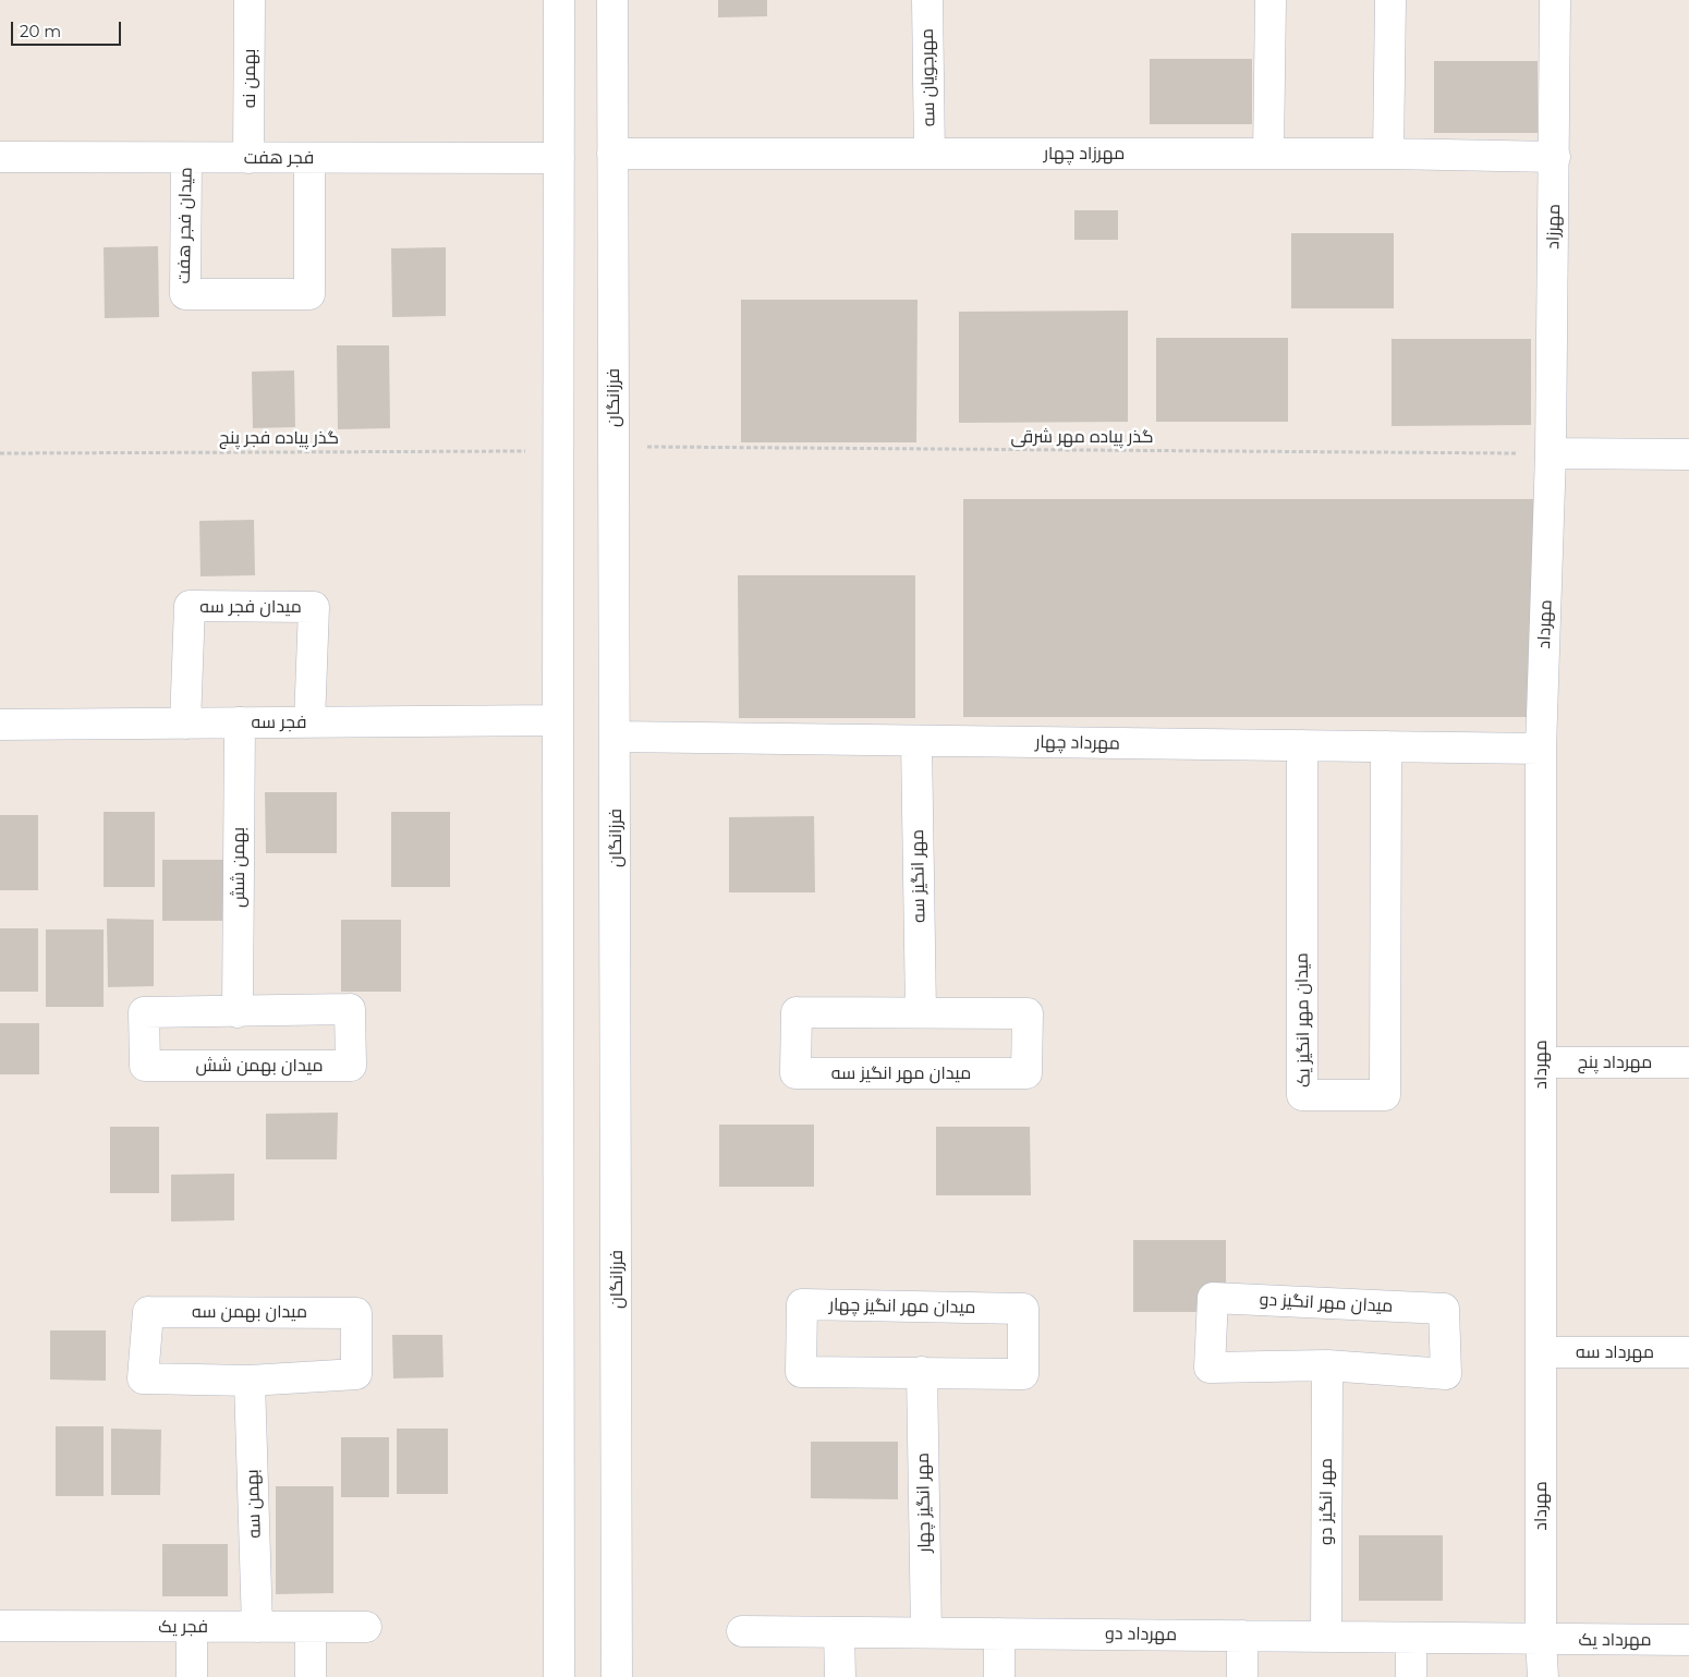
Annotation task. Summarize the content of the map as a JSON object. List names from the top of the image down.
{
  "streets": {
    "street": [
      "مهرجویان سه",
      "بهمن نه",
      "مهرزاد چهار",
      "فجر هفت",
      "میدان فجر هفت",
      "مهرزاد",
      "فرزانگان",
      "میدان فجر سه",
      "مهرداد",
      "فجر سه",
      "مهرداد چهار",
      "بهمن شش",
      "مهر انگیز سه",
      "میدان مهر انگیز یک",
      "مهرداد پنج",
      "میدان بهمن شش",
      "میدان مهر انگیز سه",
      "میدان مهر انگیز دو",
      "میدان مهر انگیز چهار",
      "میدان بهمن سه",
      "مهرداد سه",
      "مهر انگیز دو",
      "مهر انگیز چهار",
      "بهمن سه",
      "فجر یک",
      "مهرداد دو",
      "مهرداد یک"
    ],
    "path": ["گذر پیاده مهر شرقی", "گذر پیاده فجر پنج"]
  },
  "crossings": [
    ["مهرجویان سه", "مهرزاد چهار"],
    ["بهمن نه", "فجر هفت"],
    ["مهرزاد چهار", "مهرزاد"],
    ["مهرزاد چهار", "فرزانگان"],
    ["فجر هفت", "میدان فجر هفت"],
    ["مهرزاد", "گذر پیاده مهر شرقی"],
    ["مهرزاد", "مهرداد"],
    ["فرزانگان", "گذر پیاده مهر شرقی"],
    ["فرزانگان", "مهرداد چهار"],
    ["گذر پیاده مهر شرقی", "مهرداد"],
    ["میدان فجر سه", "فجر سه"],
    ["مهرداد", "مهرداد چهار"],
    ["مهرداد", "مهرداد پنج"],
    ["مهرداد", "مهرداد سه"],
    ["مهرداد", "مهرداد دو"],
    ["مهرداد", "مهرداد یک"],
    ["فجر سه", "بهمن شش"],
    ["مهرداد چهار", "مهر انگیز سه"],
    ["مهرداد چهار", "میدان مهر انگیز یک"],
    ["بهمن شش", "میدان بهمن شش"],
    ["مهر انگیز سه", "میدان مهر انگیز سه"],
    ["میدان مهر انگیز دو", "مهر انگیز دو"],
    ["میدان مهر انگیز چهار", "مهر انگیز چهار"],
    ["میدان بهمن سه", "بهمن سه"],
    ["مهر انگیز دو", "مهرداد دو"],
    ["مهر انگیز چهار", "مهرداد دو"],
    ["بهمن سه", "فجر یک"],
    ["مهرداد دو", "مهرداد یک"]
  ],
  "scale_bar": "20 m"
}
